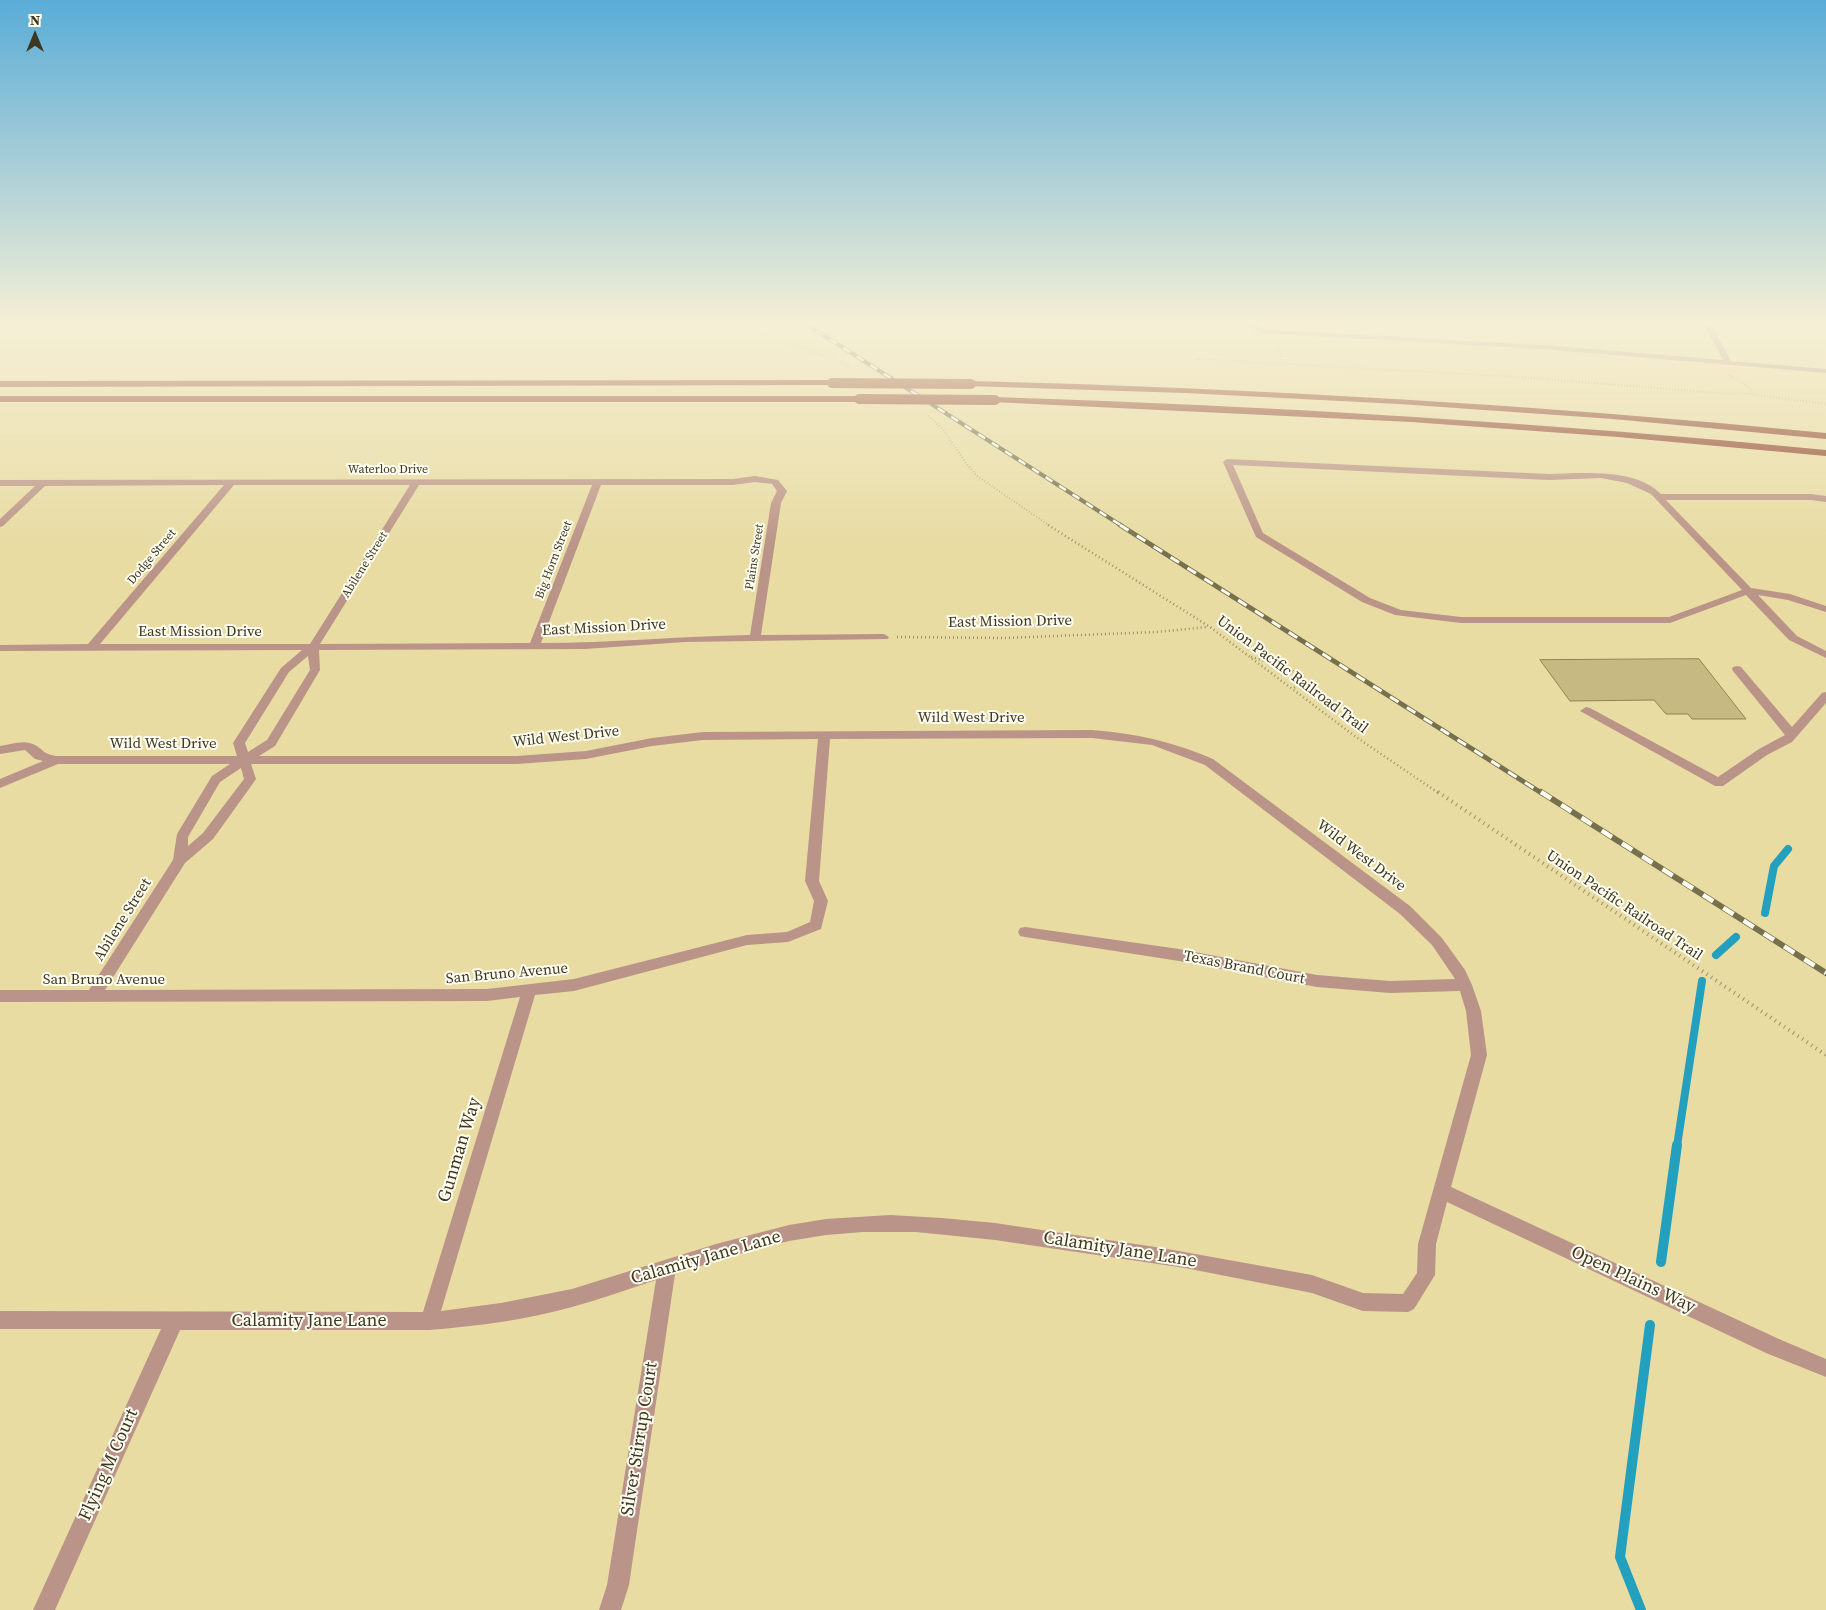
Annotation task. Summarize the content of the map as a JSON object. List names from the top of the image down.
{
  "streets": {
    "street": [
      "Waterloo Drive",
      "Dodge Street",
      "Plains Street",
      "Big Horn Street",
      "Abilene Street",
      "East Mission Drive",
      "Wild West Drive",
      "Texas Brand Court",
      "San Bruno Avenue",
      "Gunman Way",
      "Calamity Jane Lane",
      "Open Plains Way",
      "Silver Stirrup Court",
      "Flying M Court"
    ],
    "path": ["Union Pacific Railroad Trail"]
  },
  "crossings": [
    ["Waterloo Drive", "Dodge Street"],
    ["Waterloo Drive", "Plains Street"],
    ["Waterloo Drive", "Big Horn Street"],
    ["Waterloo Drive", "Abilene Street"],
    ["Dodge Street", "East Mission Drive"],
    ["Plains Street", "East Mission Drive"],
    ["Big Horn Street", "East Mission Drive"],
    ["Abilene Street", "East Mission Drive"],
    ["Abilene Street", "Wild West Drive"],
    ["Abilene Street", "San Bruno Avenue"],
    ["East Mission Drive", "Union Pacific Railroad Trail"],
    ["Wild West Drive", "Texas Brand Court"],
    ["Wild West Drive", "San Bruno Avenue"],
    ["Wild West Drive", "Calamity Jane Lane"],
    ["Wild West Drive", "Open Plains Way"],
    ["San Bruno Avenue", "Gunman Way"],
    ["Gunman Way", "Calamity Jane Lane"],
    ["Calamity Jane Lane", "Silver Stirrup Court"],
    ["Calamity Jane Lane", "Flying M Court"]
  ],
  "north": "top"
}
